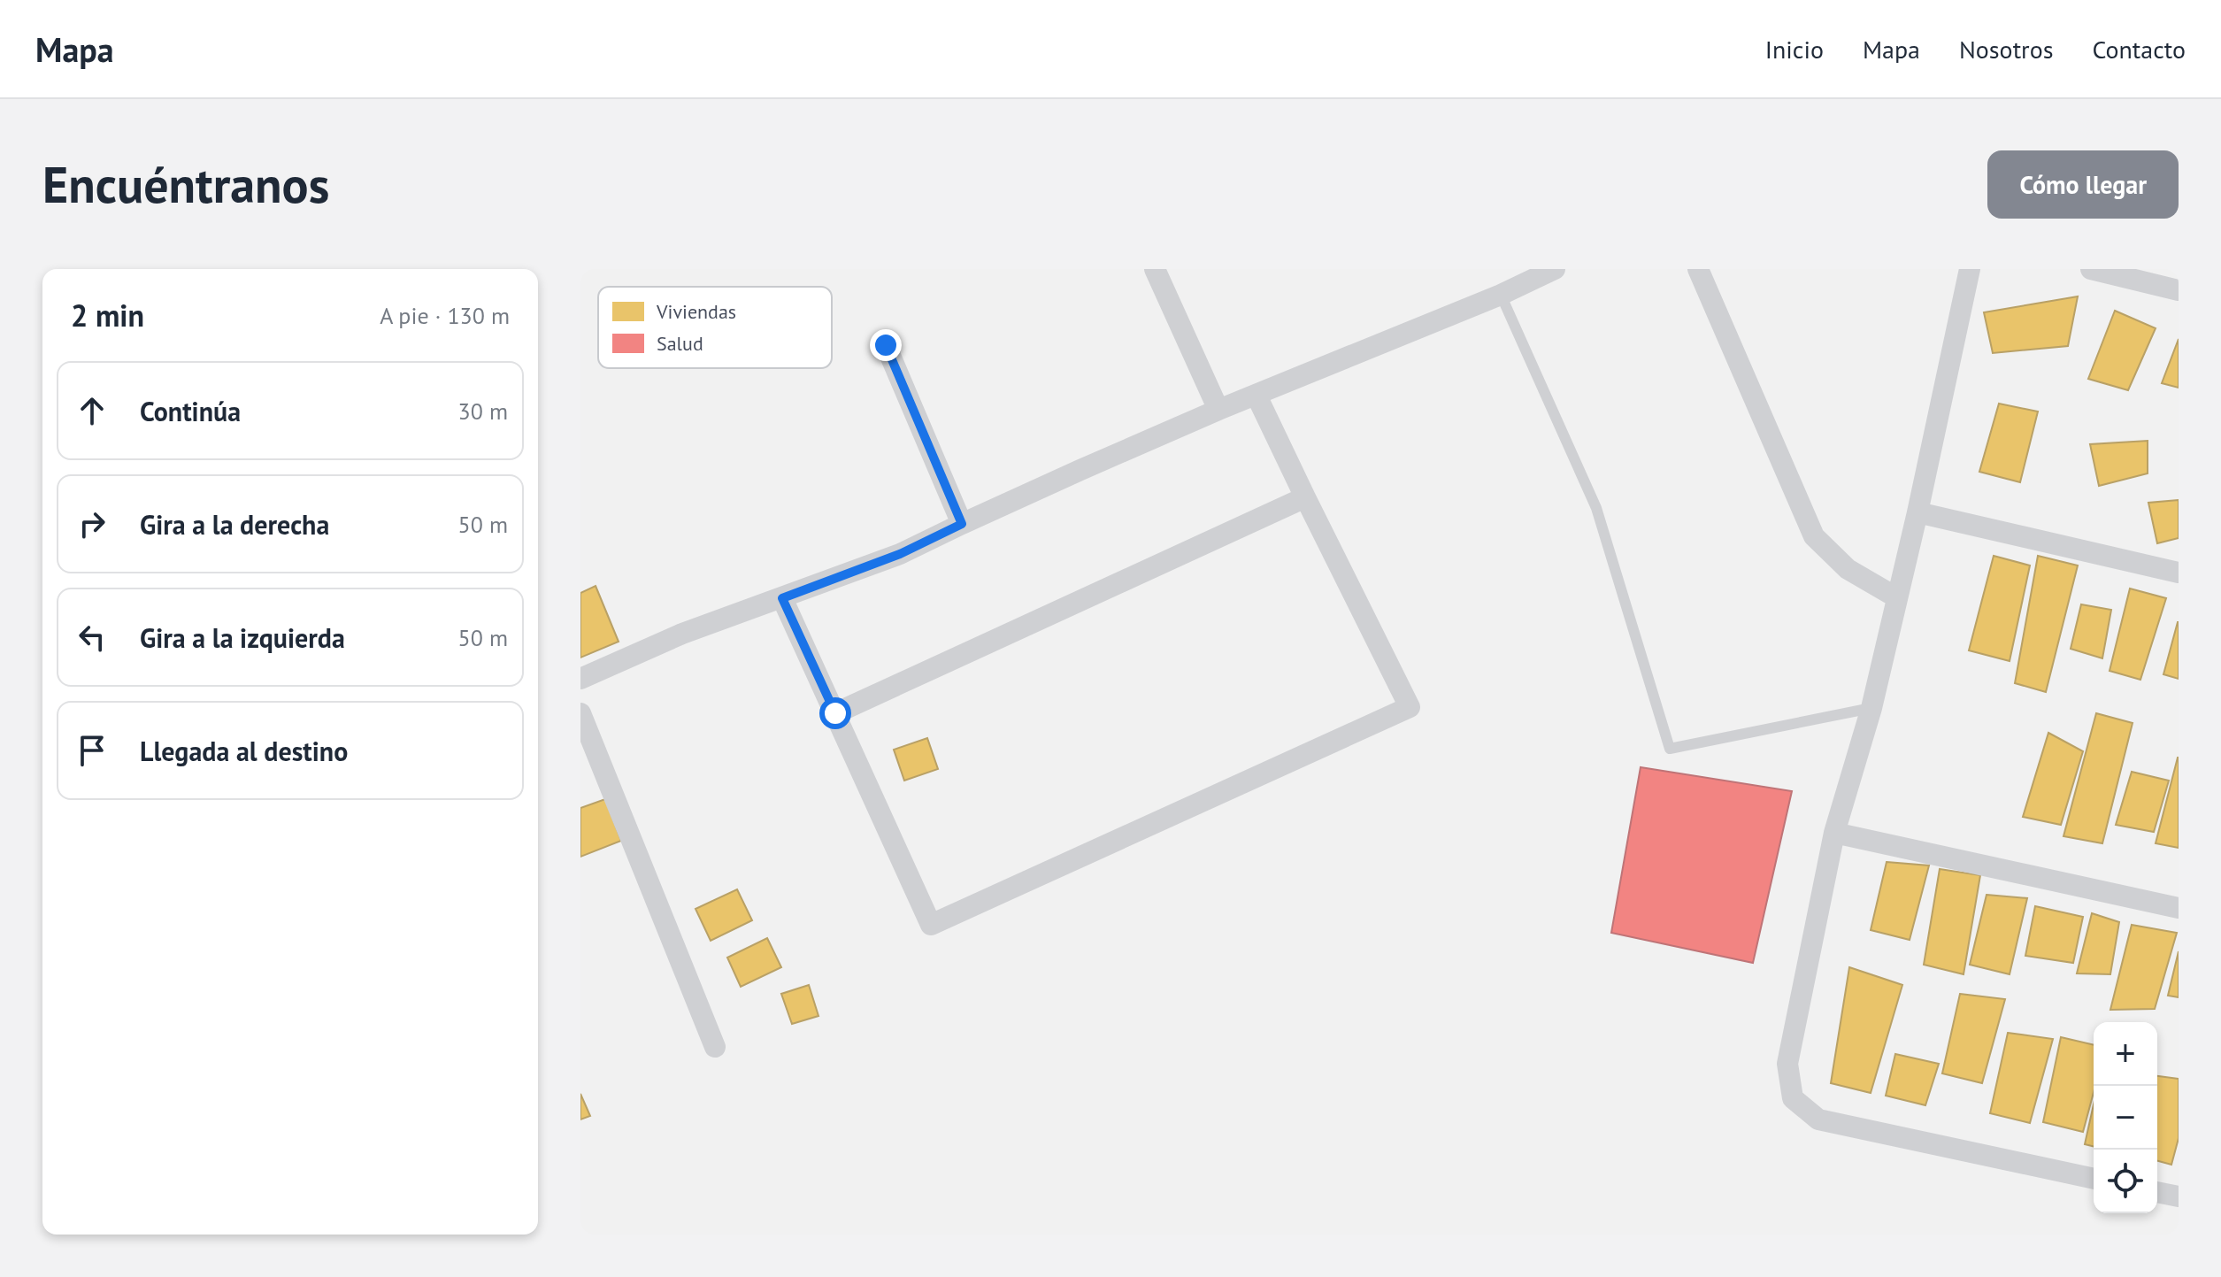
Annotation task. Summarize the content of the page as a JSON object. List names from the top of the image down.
{
  "legend": ["Viviendas", "Salud"],
  "page": {
    "header": "Mapa",
    "nav": [
      "Inicio",
      "Mapa",
      "Nosotros",
      "Contacto"
    ],
    "buttons": "Cómo llegar",
    "title": "Encuéntranos",
    "heading": ["2 min", "A pie · 130 m"],
    "list": [
      ["Continúa", "30 m"],
      ["Gira a la derecha", "50 m"],
      ["Gira a la izquierda", "50 m"],
      "Llegada al destino"
    ],
    "map_buttons": ["+", "−"]
  }
}
